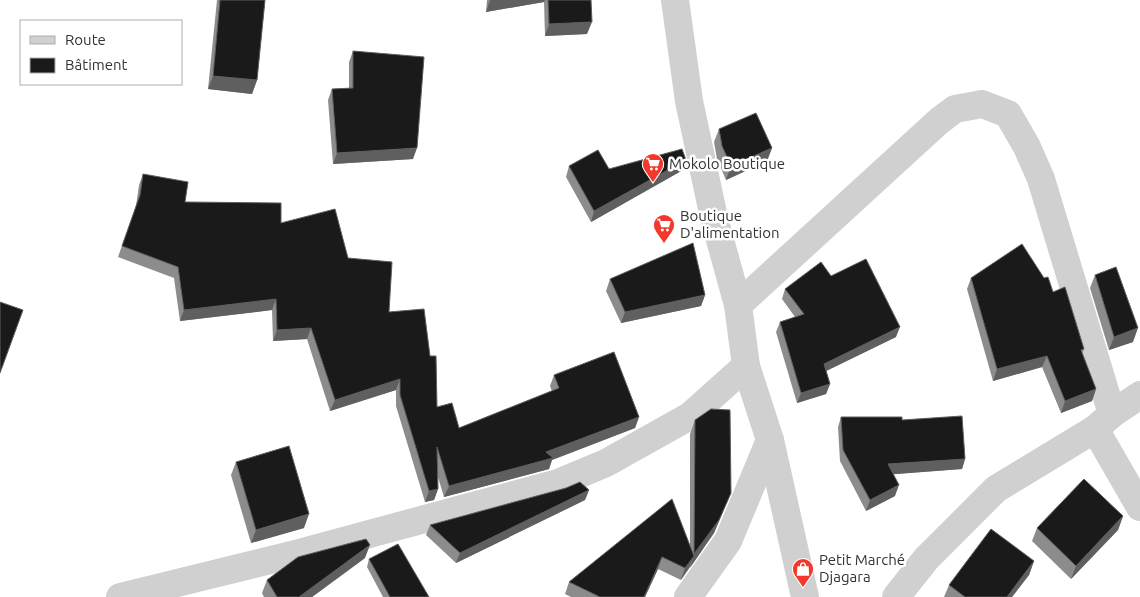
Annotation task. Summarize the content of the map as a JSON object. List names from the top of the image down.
{
  "places": {
    "supermarket": ["Mokolo Boutique", "Boutique D'alimentation"],
    "shop": ["Petit Marché Djagara"]
  },
  "legend": ["Route", "Bâtiment"]
}
